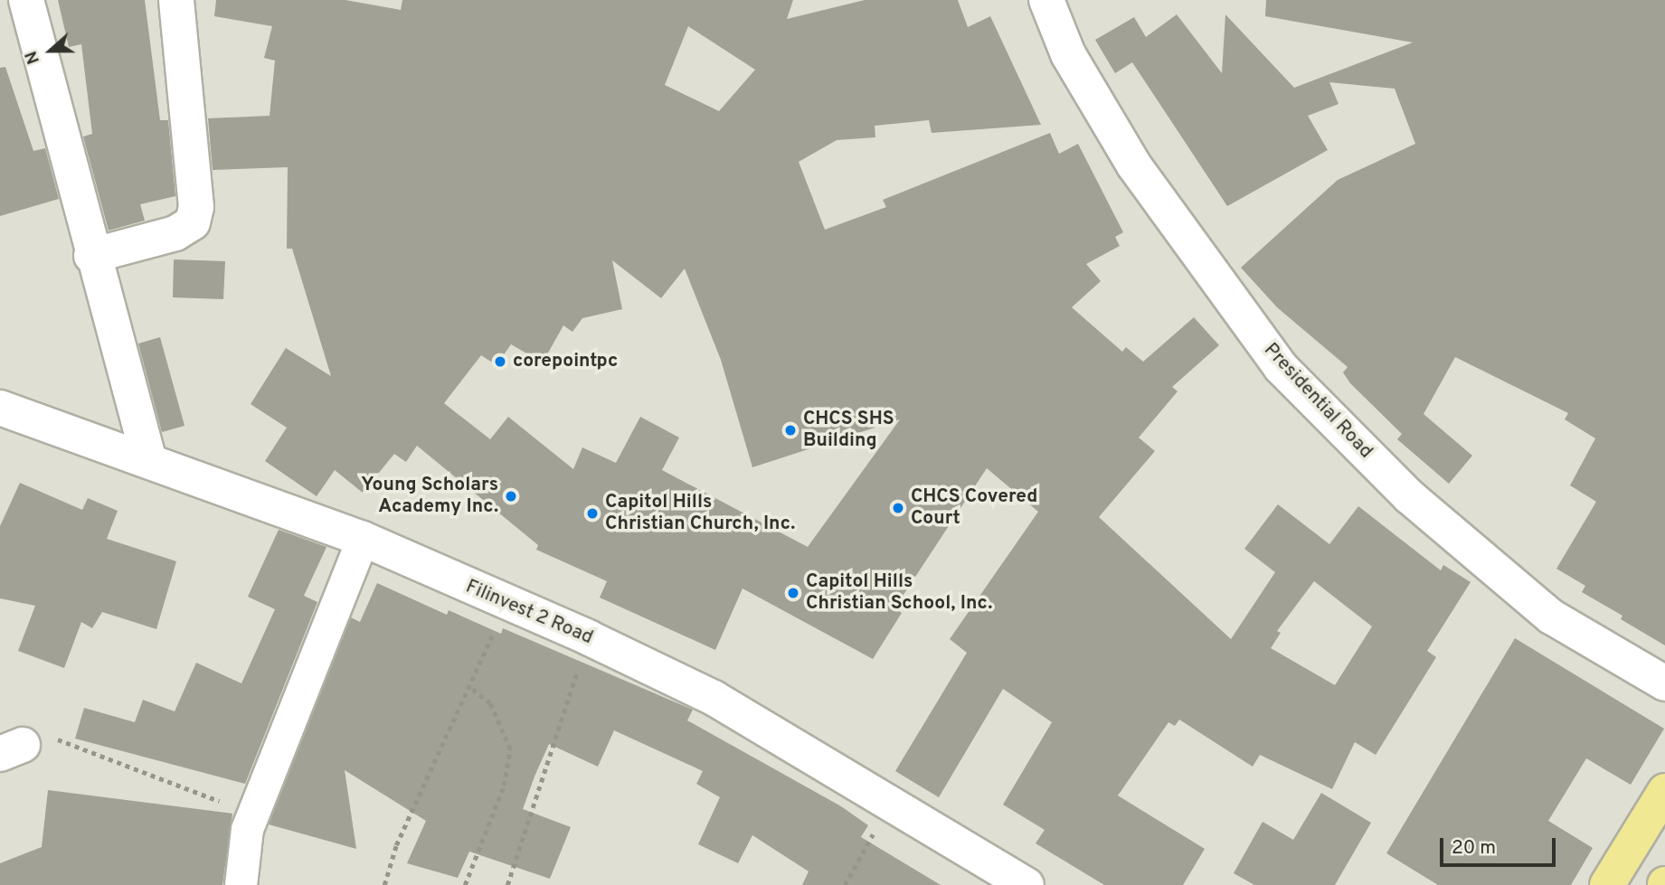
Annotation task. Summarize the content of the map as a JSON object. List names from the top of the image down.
{
  "streets": {
    "street": ["Presidential Road", "Filinvest 2 Road"]
  },
  "places": [
    "corepointpc",
    "CHCS SHS Building",
    "Young Scholars Academy Inc.",
    "CHCS Covered Court",
    "Capitol Hills Christian Church, Inc.",
    "Capitol Hills Christian School, Inc."
  ],
  "scale_bar": "20 m",
  "north": "left"
}
